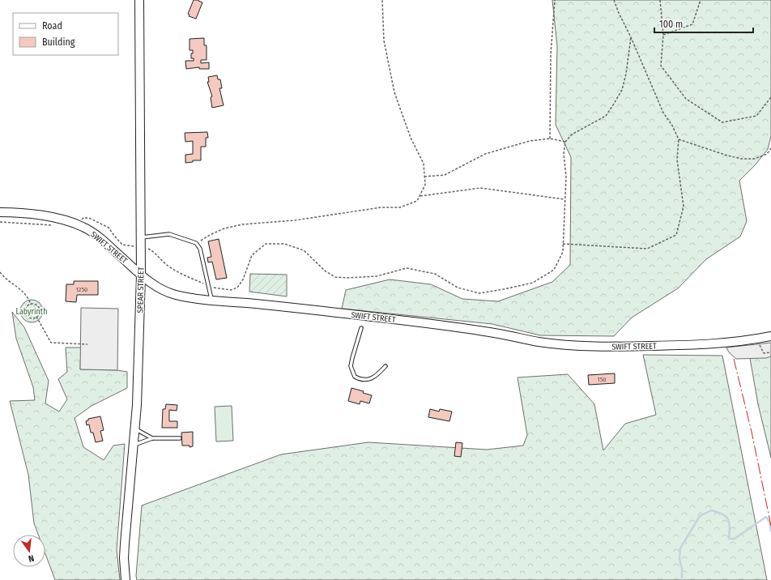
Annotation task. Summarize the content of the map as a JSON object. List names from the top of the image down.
{
  "streets": {
    "street": ["SWIFT STREET", "SPEAR STREET"]
  },
  "crossings": [
    ["SWIFT STREET", "SPEAR STREET"]
  ],
  "parks": ["Labyrinth"],
  "house_numbers": ["1250", "150"],
  "legend": ["Road", "Building"],
  "scale_bar": "100 m",
  "north": "bottom"
}
